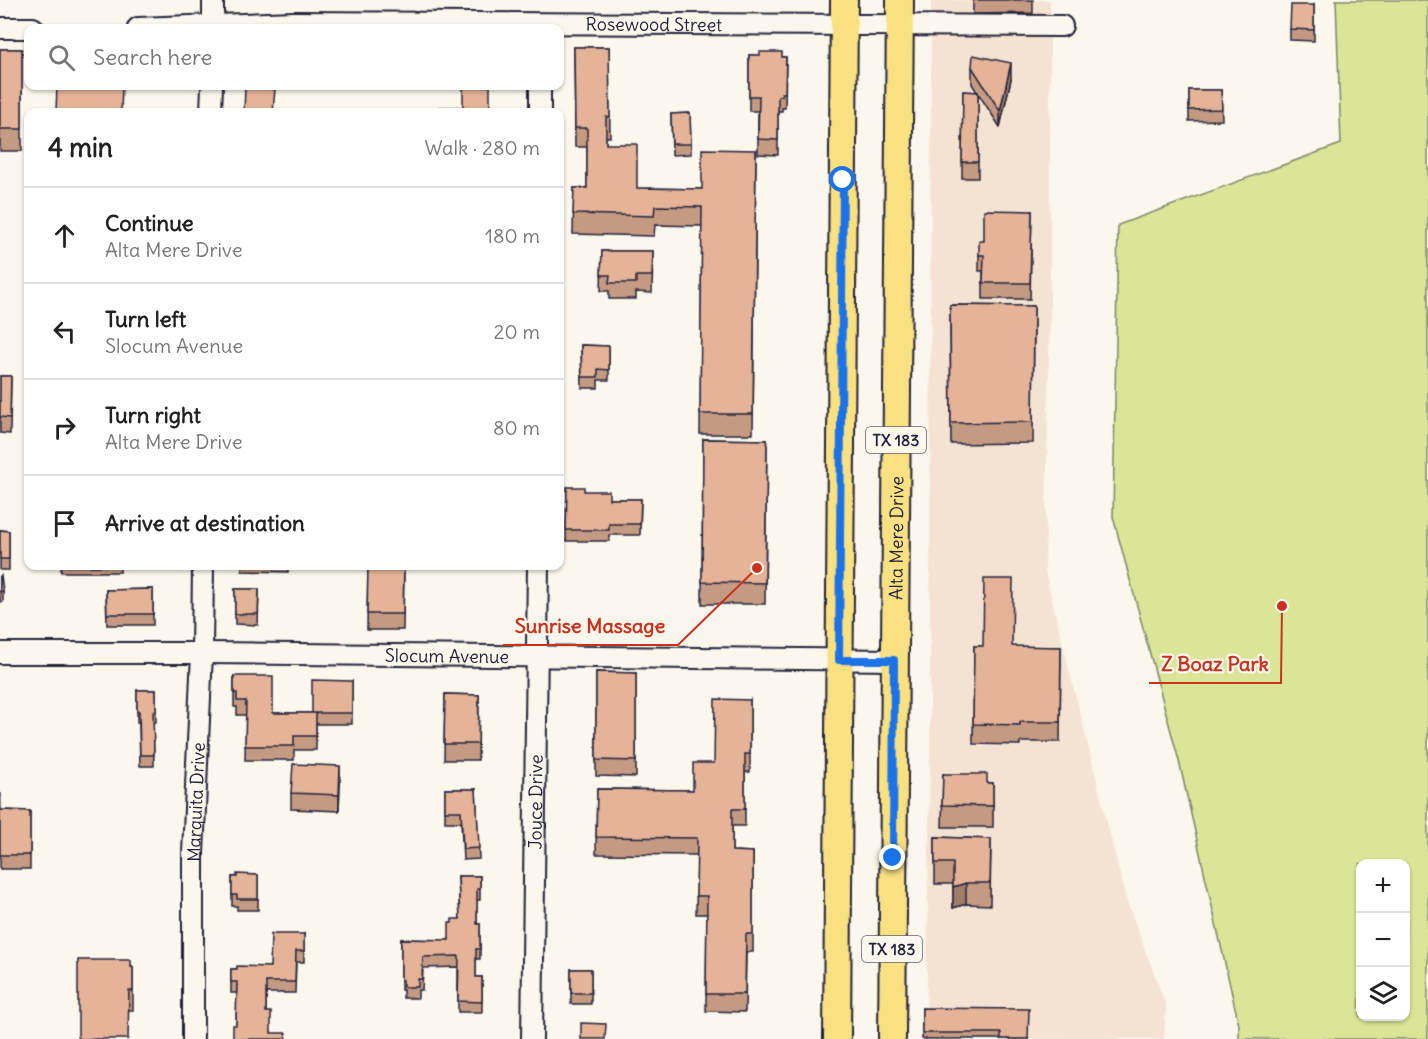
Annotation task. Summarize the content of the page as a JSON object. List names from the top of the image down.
{
  "streets": {
    "main road": ["TX 183", "Alta Mere Drive"],
    "street": [
      "Rosewood Street",
      "Slocum Avenue",
      "Marquita Drive",
      "Joyce Drive"
    ]
  },
  "crossings": [
    ["Rosewood Street", "TX 183"],
    ["Rosewood Street", "Alta Mere Drive"],
    ["TX 183", "Slocum Avenue"],
    ["Alta Mere Drive", "Slocum Avenue"],
    ["Slocum Avenue", "Marquita Drive"],
    ["Slocum Avenue", "Joyce Drive"]
  ],
  "places": ["Sunrise Massage", "Z Boaz Park"],
  "page": {
    "search": "Search here",
    "heading": ["4 min", "Walk · 280 m"],
    "list": [
      ["Continue", "Alta Mere Drive", "180 m"],
      ["Turn left", "Slocum Avenue", "20 m"],
      ["Turn right", "Alta Mere Drive", "80 m"],
      "Arrive at destination"
    ],
    "map_buttons": ["+", "−"]
  }
}
